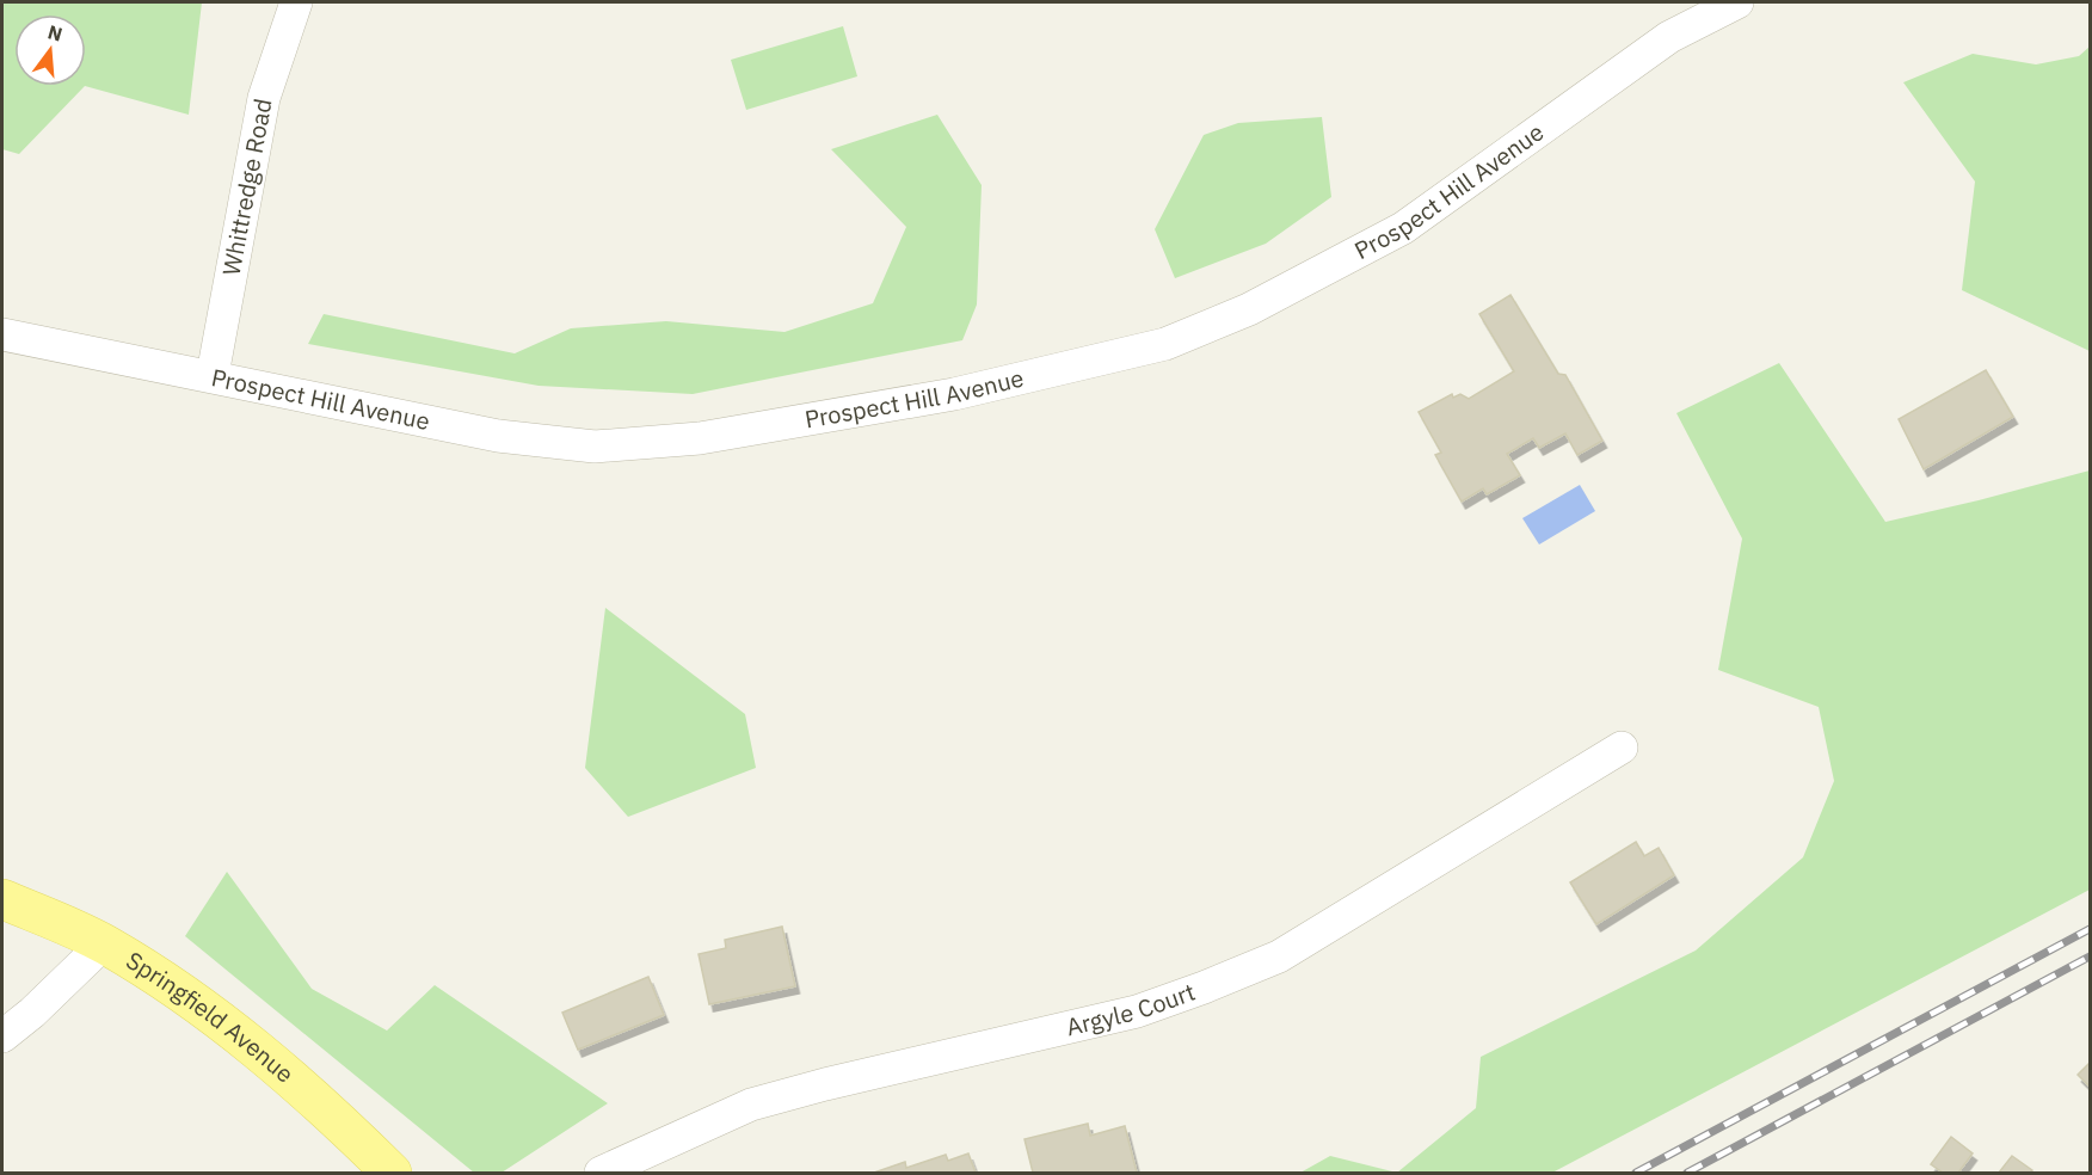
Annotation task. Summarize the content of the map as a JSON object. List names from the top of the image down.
{
  "streets": {
    "main road": ["Springfield Avenue"],
    "street": ["Whittredge Road", "Prospect Hill Avenue", "Argyle Court"]
  },
  "crossings": [
    ["Whittredge Road", "Prospect Hill Avenue"]
  ],
  "north": "top"
}
